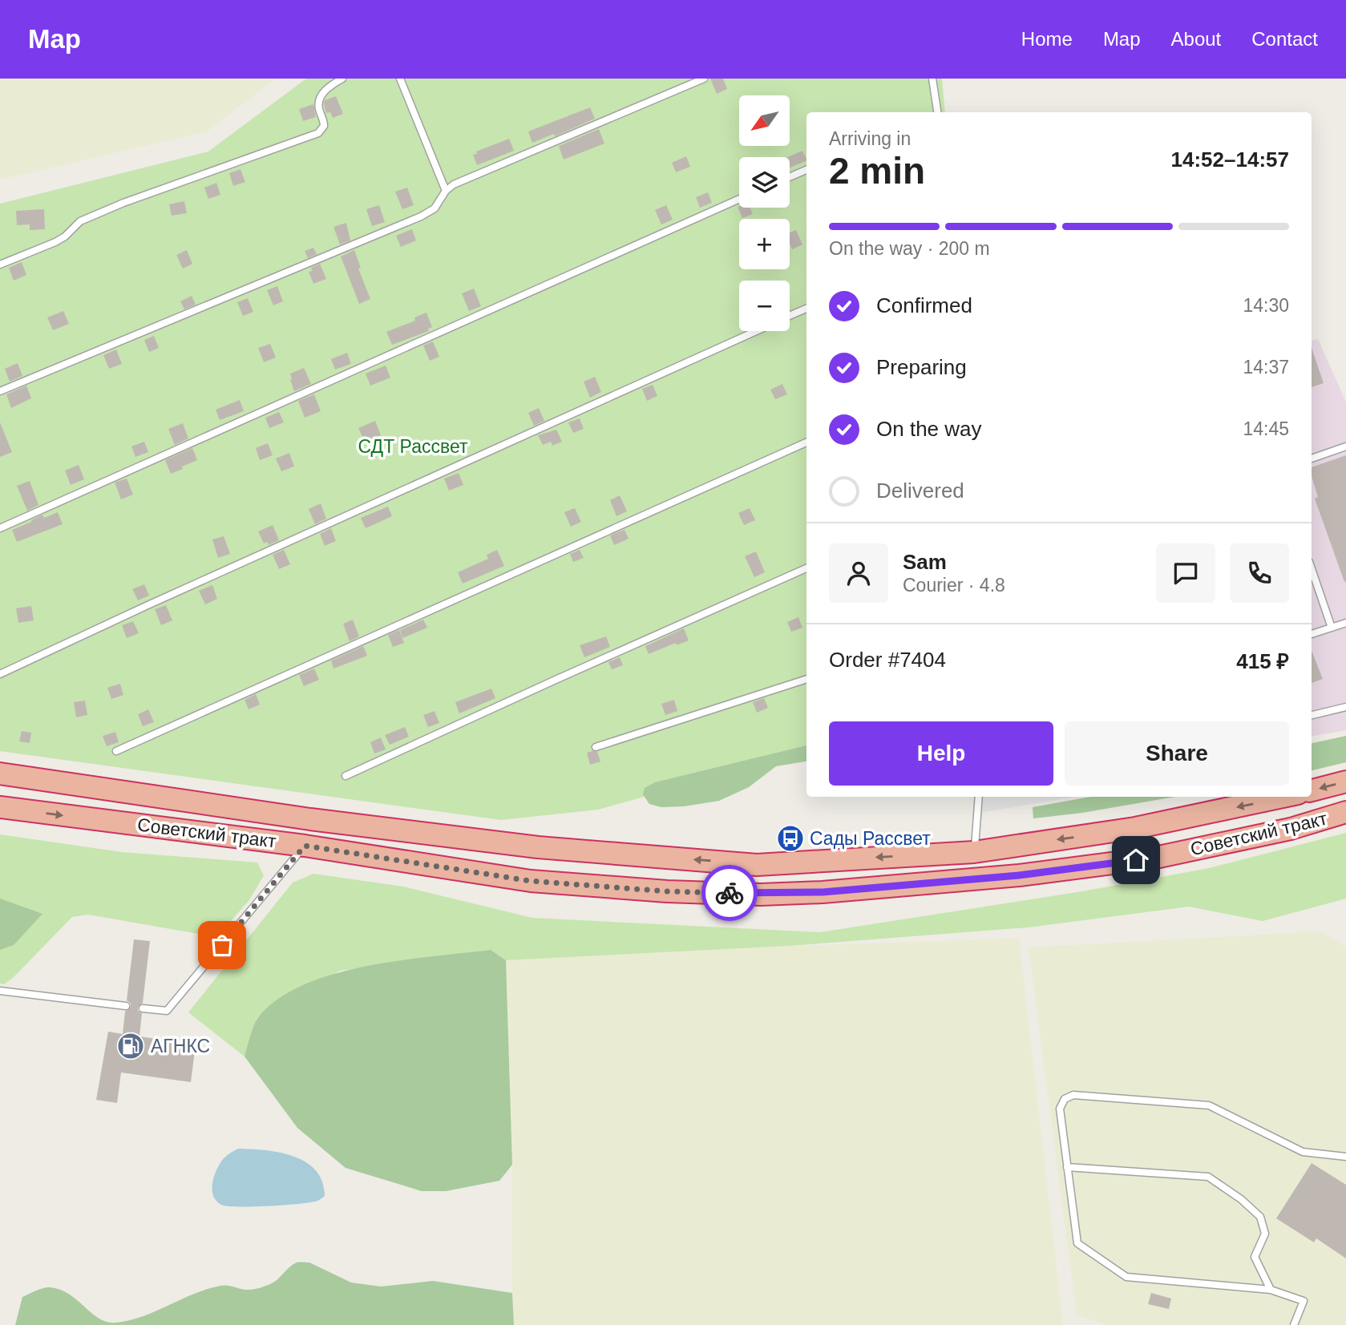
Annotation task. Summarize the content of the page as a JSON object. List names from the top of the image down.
{
  "streets": {
    "highway": ["Советский тракт"]
  },
  "parks": ["СДТ Рассвет"],
  "places": {
    "bus stop": ["Сады Рассвет"],
    "fuel station": ["АГНКС"]
  },
  "north": "bottom left",
  "page": {
    "header": "Map",
    "nav": [
      "Home",
      "Map",
      "About",
      "Contact"
    ],
    "map_buttons": ["+", "−"],
    "heading": ["2 min", "Arriving in", "14:52–14:57"],
    "panel": [
      "Sam",
      "Courier · 4.8",
      "Order #7404",
      "415 ₽"
    ],
    "bar": "On the way · 200 m",
    "list": [
      ["Confirmed", "14:30"],
      ["Preparing", "14:37"],
      ["On the way", "14:45"],
      "Delivered"
    ],
    "buttons": ["Help", "Share"]
  }
}
